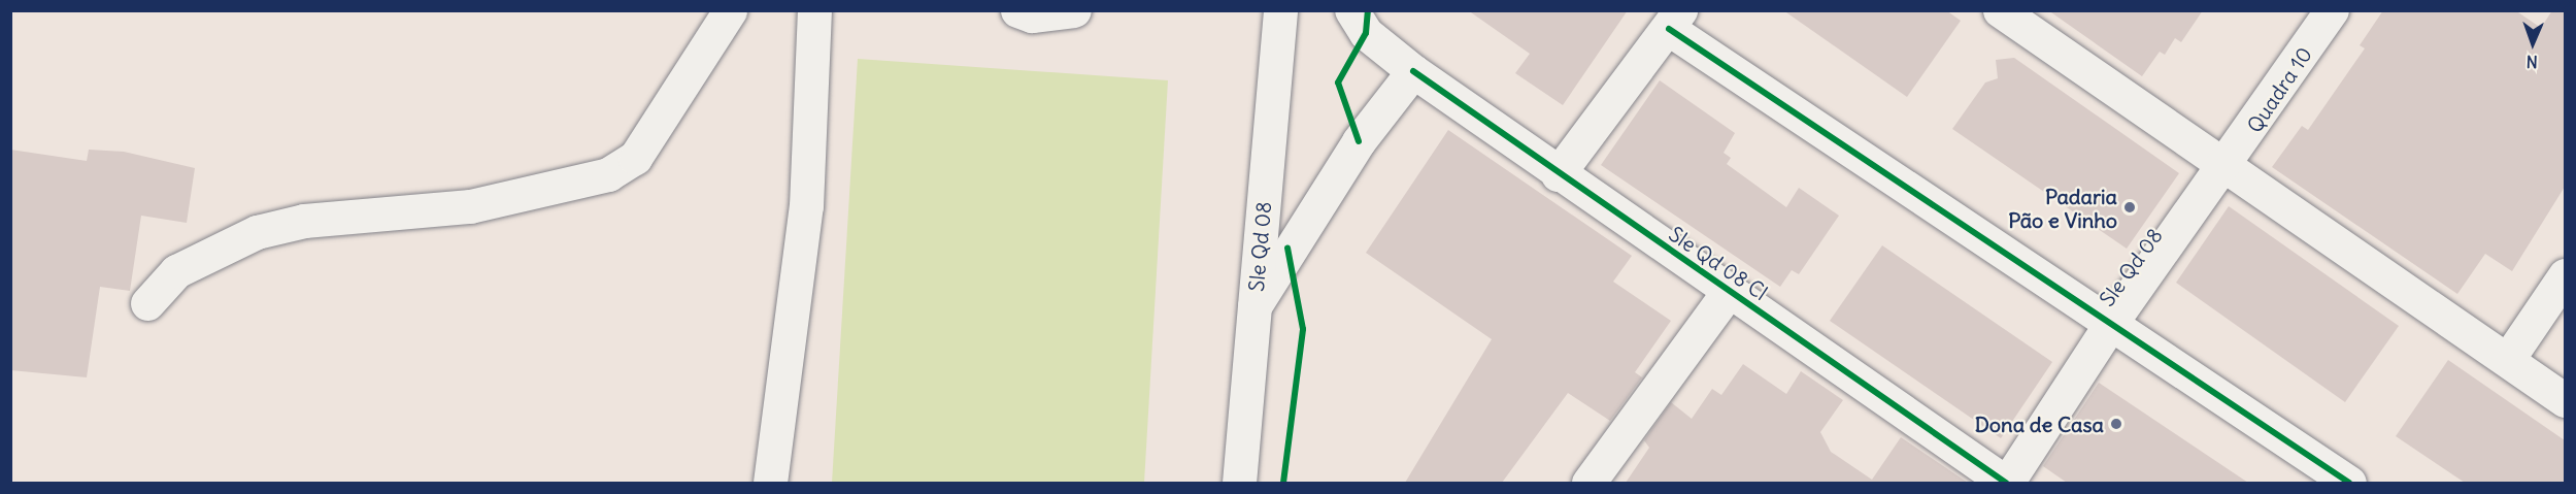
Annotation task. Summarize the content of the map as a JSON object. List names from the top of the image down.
{
  "streets": {
    "street": ["Quadra 10", "Sle Qd 08", "Sle Qd 08 Cl"]
  },
  "crossings": [
    ["Quadra 10", "Sle Qd 08"],
    ["Sle Qd 08", "Sle Qd 08 Cl"]
  ],
  "places": ["Padaria Pão e Vinho", "Dona de Casa"],
  "north": "bottom"
}
